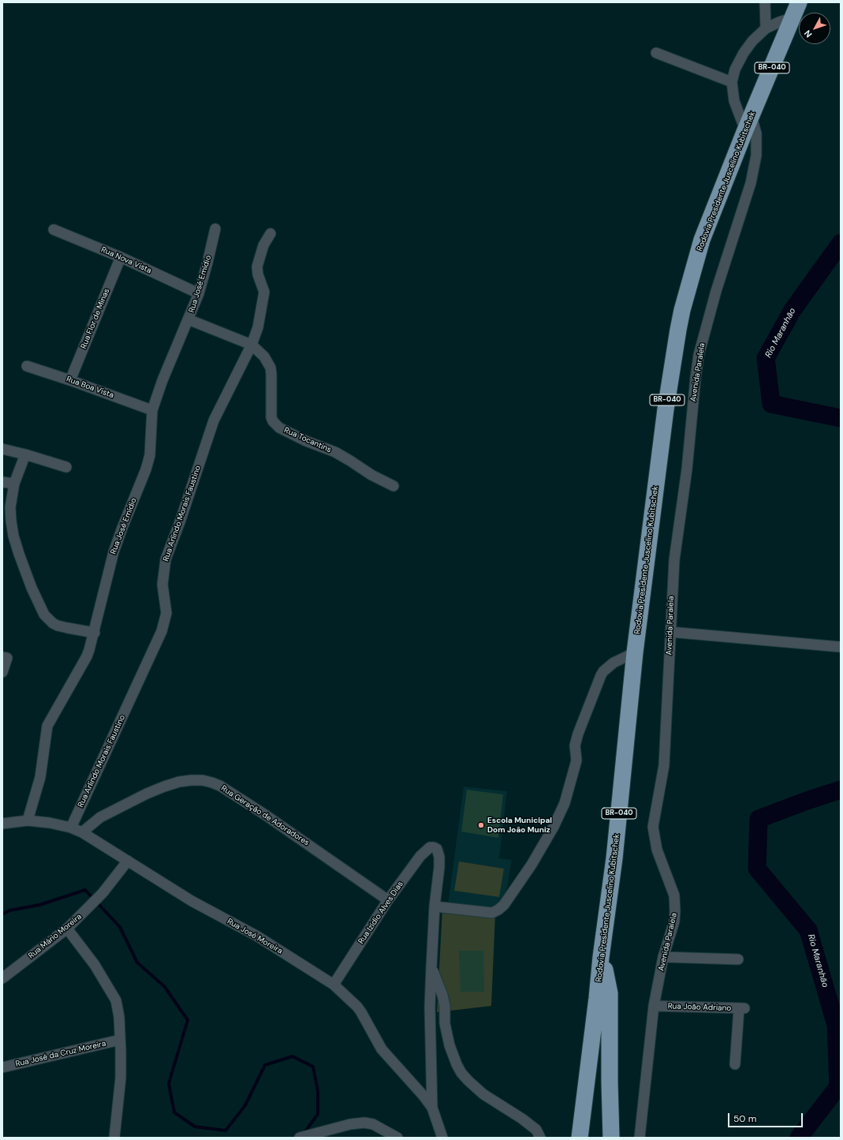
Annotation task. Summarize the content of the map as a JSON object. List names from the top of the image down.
{
  "streets": {
    "highway": ["BR-040", "Rodovia Presidente Juscelino Kubitschek"],
    "street": [
      "Rua Nova Vista",
      "Rua José Emídio",
      "Rua Flor de Minas",
      "Avenida Paralela",
      "Rua Boa Vista",
      "Rua Tocantins",
      "Rua Arlindo Morais Faustino",
      "Rua Geração de Adoradores",
      "Rua Izídio Alves Dias",
      "Rua Mário Moreira",
      "Rua José Moreira",
      "Rua João Adriano",
      "Rua José da Cruz Moreira"
    ]
  },
  "crossings": [
    ["Rodovia Presidente Juscelino Kubitschek", "Avenida Paralela"],
    ["Rua Nova Vista", "Rua José Emídio"],
    ["Rua Nova Vista", "Rua Flor de Minas"],
    ["Rua José Emídio", "Rua Boa Vista"],
    ["Rua José Emídio", "Rua Tocantins"],
    ["Rua José Emídio", "Rua José Moreira"],
    ["Rua Flor de Minas", "Rua Boa Vista"],
    ["Avenida Paralela", "Rua João Adriano"],
    ["Rua Tocantins", "Rua Arlindo Morais Faustino"],
    ["Rua Arlindo Morais Faustino", "Rua José Moreira"],
    ["Rua Geração de Adoradores", "Rua Izídio Alves Dias"],
    ["Rua Geração de Adoradores", "Rua José Moreira"],
    ["Rua Izídio Alves Dias", "Rua José Moreira"],
    ["Rua Mário Moreira", "Rua José Moreira"]
  ],
  "water": ["Rio Maranhão"],
  "places": ["Escola Municipal Dom João Muniz"],
  "scale_bar": "50 m",
  "north": "bottom left"
}
